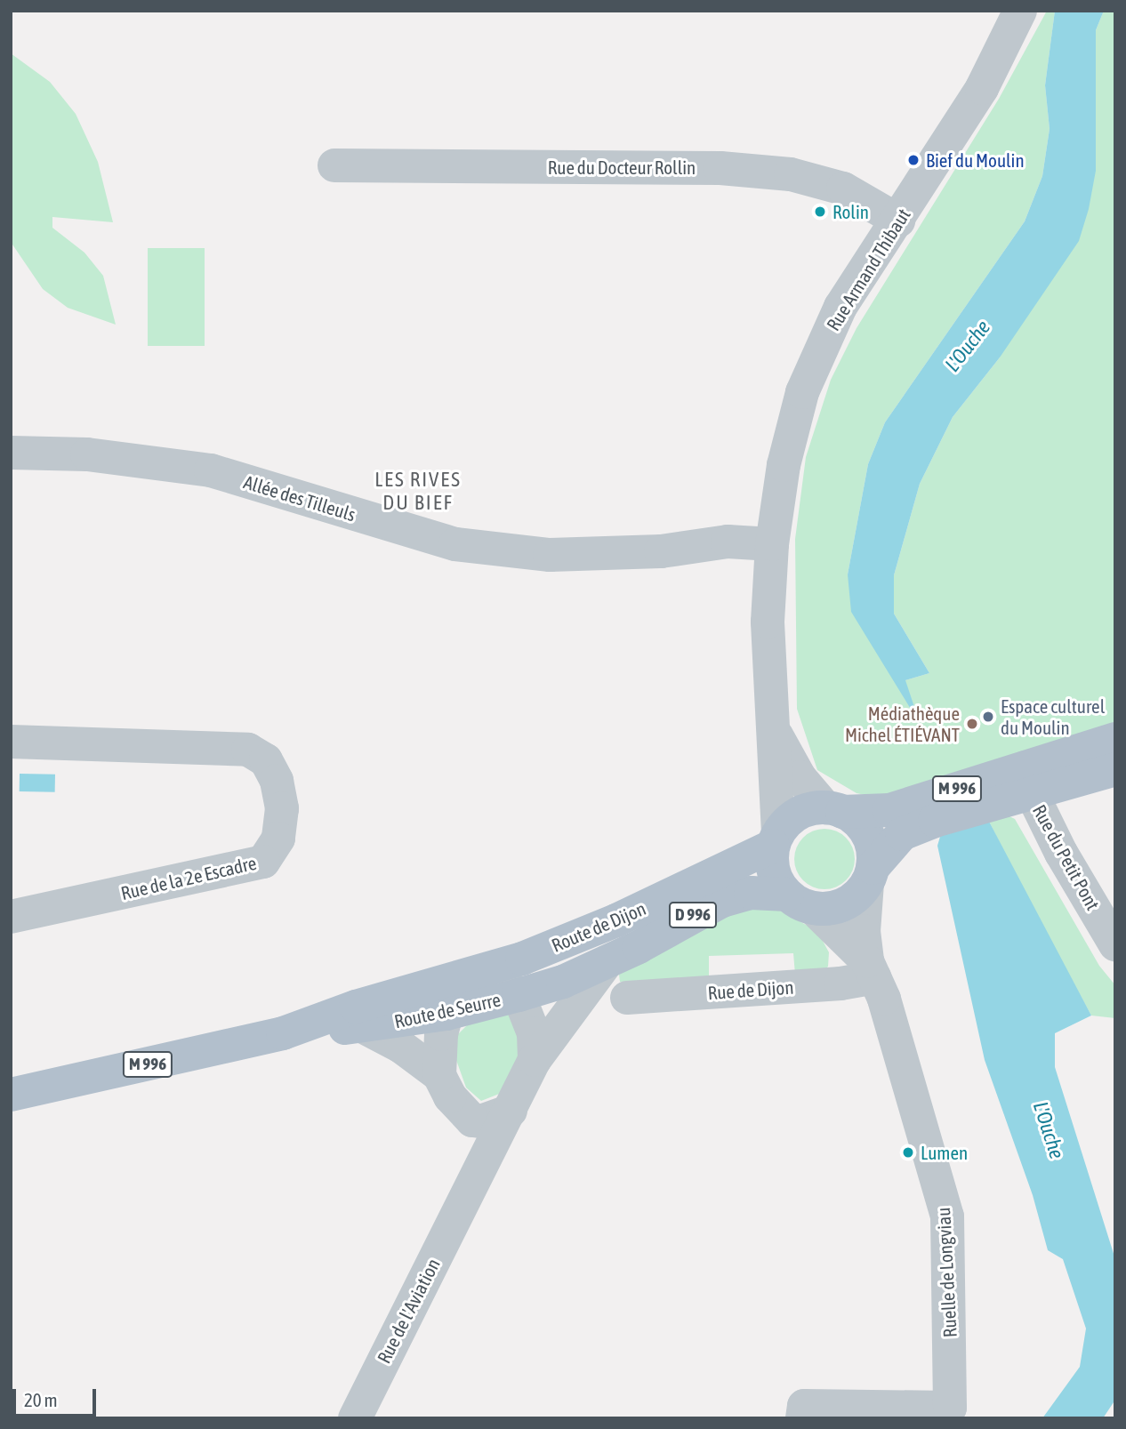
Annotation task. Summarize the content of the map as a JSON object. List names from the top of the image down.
{
  "streets": {
    "main road": [
      "M 996",
      "D 996",
      "Route de Dijon",
      "Route de Seurre"
    ],
    "street": [
      "Rue du Docteur Rollin",
      "Rue Armand Thibaut",
      "Allée des Tilleuls",
      "Rue du Petit Pont",
      "Rue de la 2e Escadre",
      "Rue de Dijon",
      "Ruelle de Longviau",
      "Rue de l'Aviation"
    ]
  },
  "crossings": [
    ["Rue du Docteur Rollin", "Rue Armand Thibaut"],
    ["Rue Armand Thibaut", "Allée des Tilleuls"],
    ["Rue Armand Thibaut", "M 996"],
    ["Rue Armand Thibaut", "Route de Dijon"],
    ["Rue Armand Thibaut", "Ruelle de Longviau"],
    ["M 996", "Rue du Petit Pont"],
    ["M 996", "Route de Dijon"],
    ["M 996", "Ruelle de Longviau"],
    ["Route de Dijon", "Route de Seurre"],
    ["Route de Dijon", "Ruelle de Longviau"],
    ["Rue de Dijon", "Ruelle de Longviau"],
    ["Route de Seurre", "Rue de l'Aviation"]
  ],
  "districts": ["LES RIVES DU BIEF"],
  "water": ["L'Ouche"],
  "places": [
    "Bief du Moulin",
    "Rolin",
    "Espace culturel du Moulin",
    "Médiathèque Michel ÉTIÉVANT",
    "Lumen"
  ],
  "scale_bar": "20 m"
}
